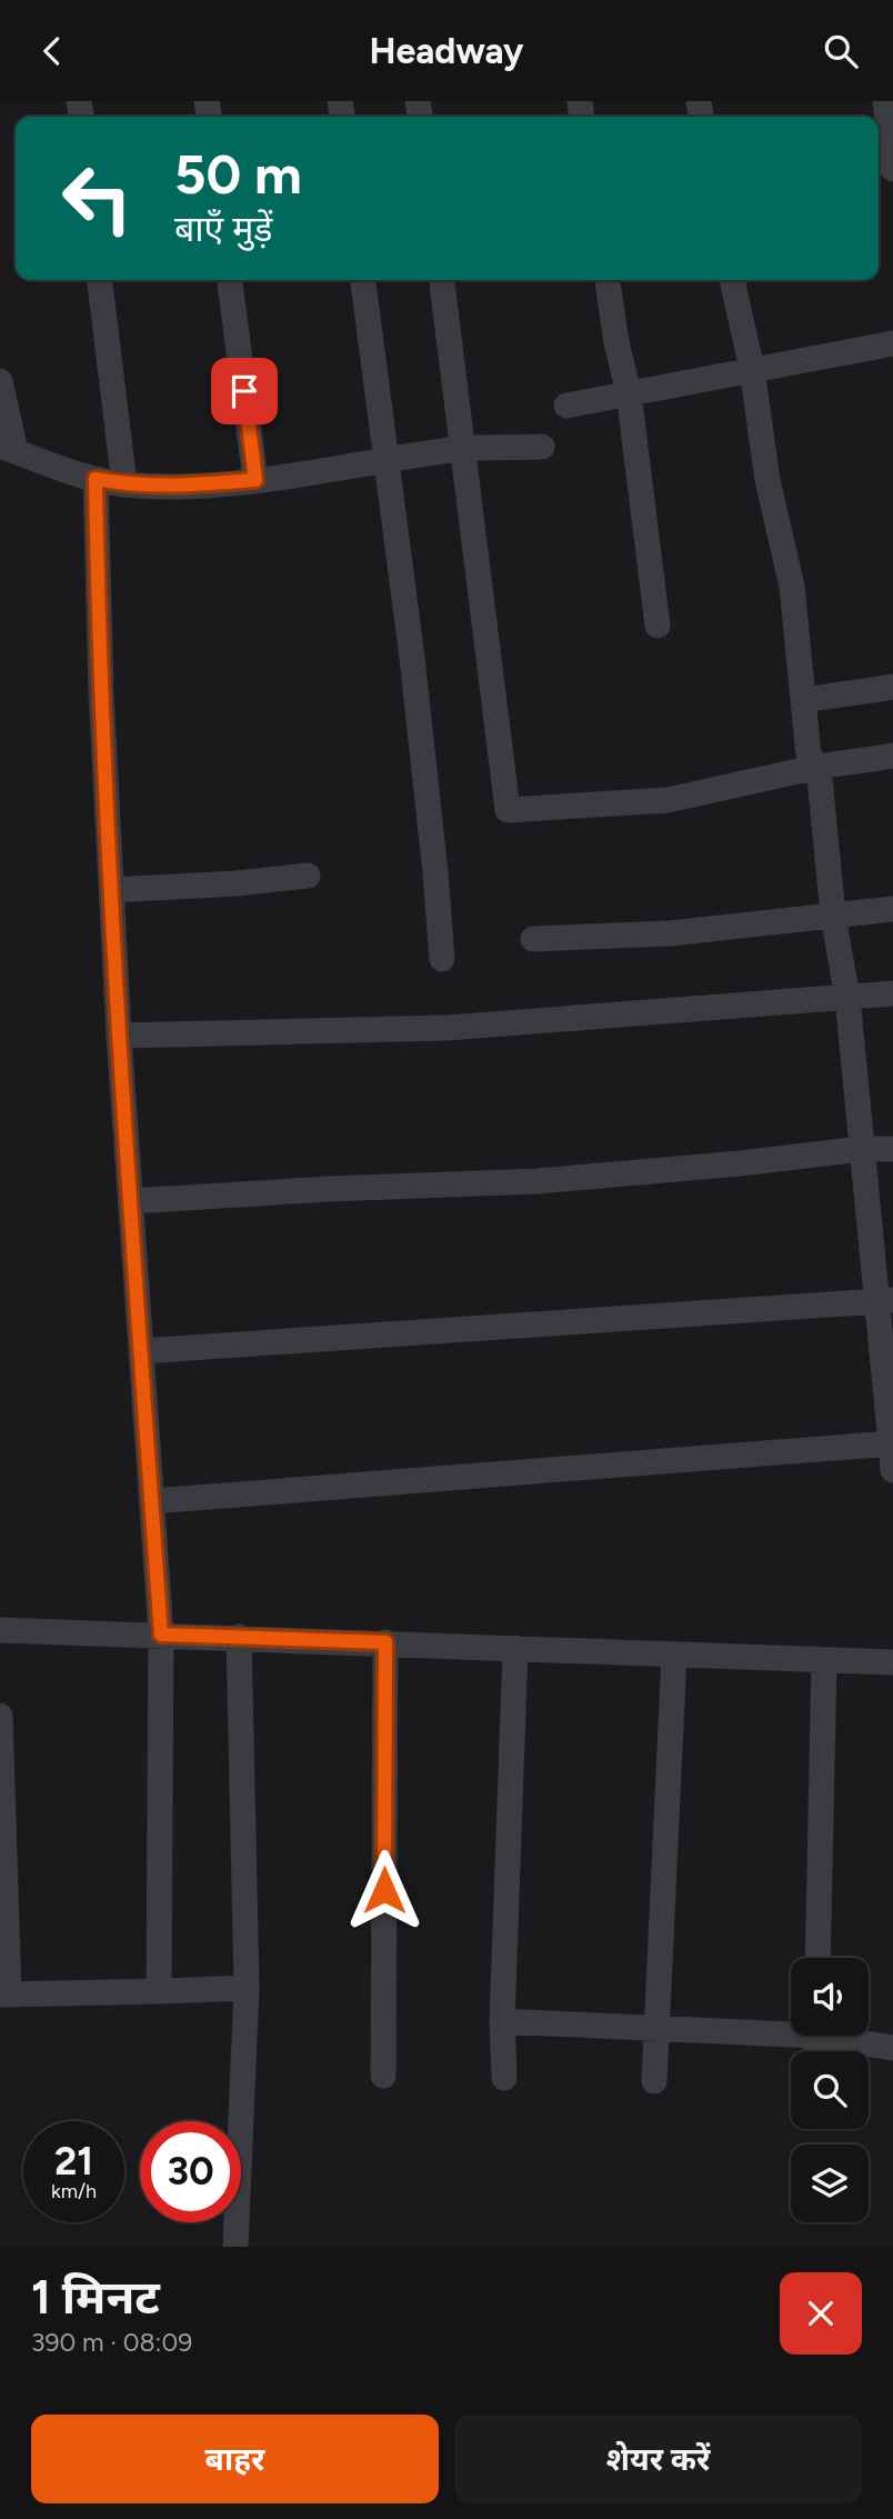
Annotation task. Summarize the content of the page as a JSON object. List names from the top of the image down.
{
  "page": {
    "header": "Headway",
    "turn": ["50 m", "बाएँ मुड़ें"],
    "speed": "21 km/h",
    "limit": "30",
    "heading": ["1 मिनट", "390 m · 08:09"],
    "buttons": ["बाहर", "शेयर करें"]
  }
}
